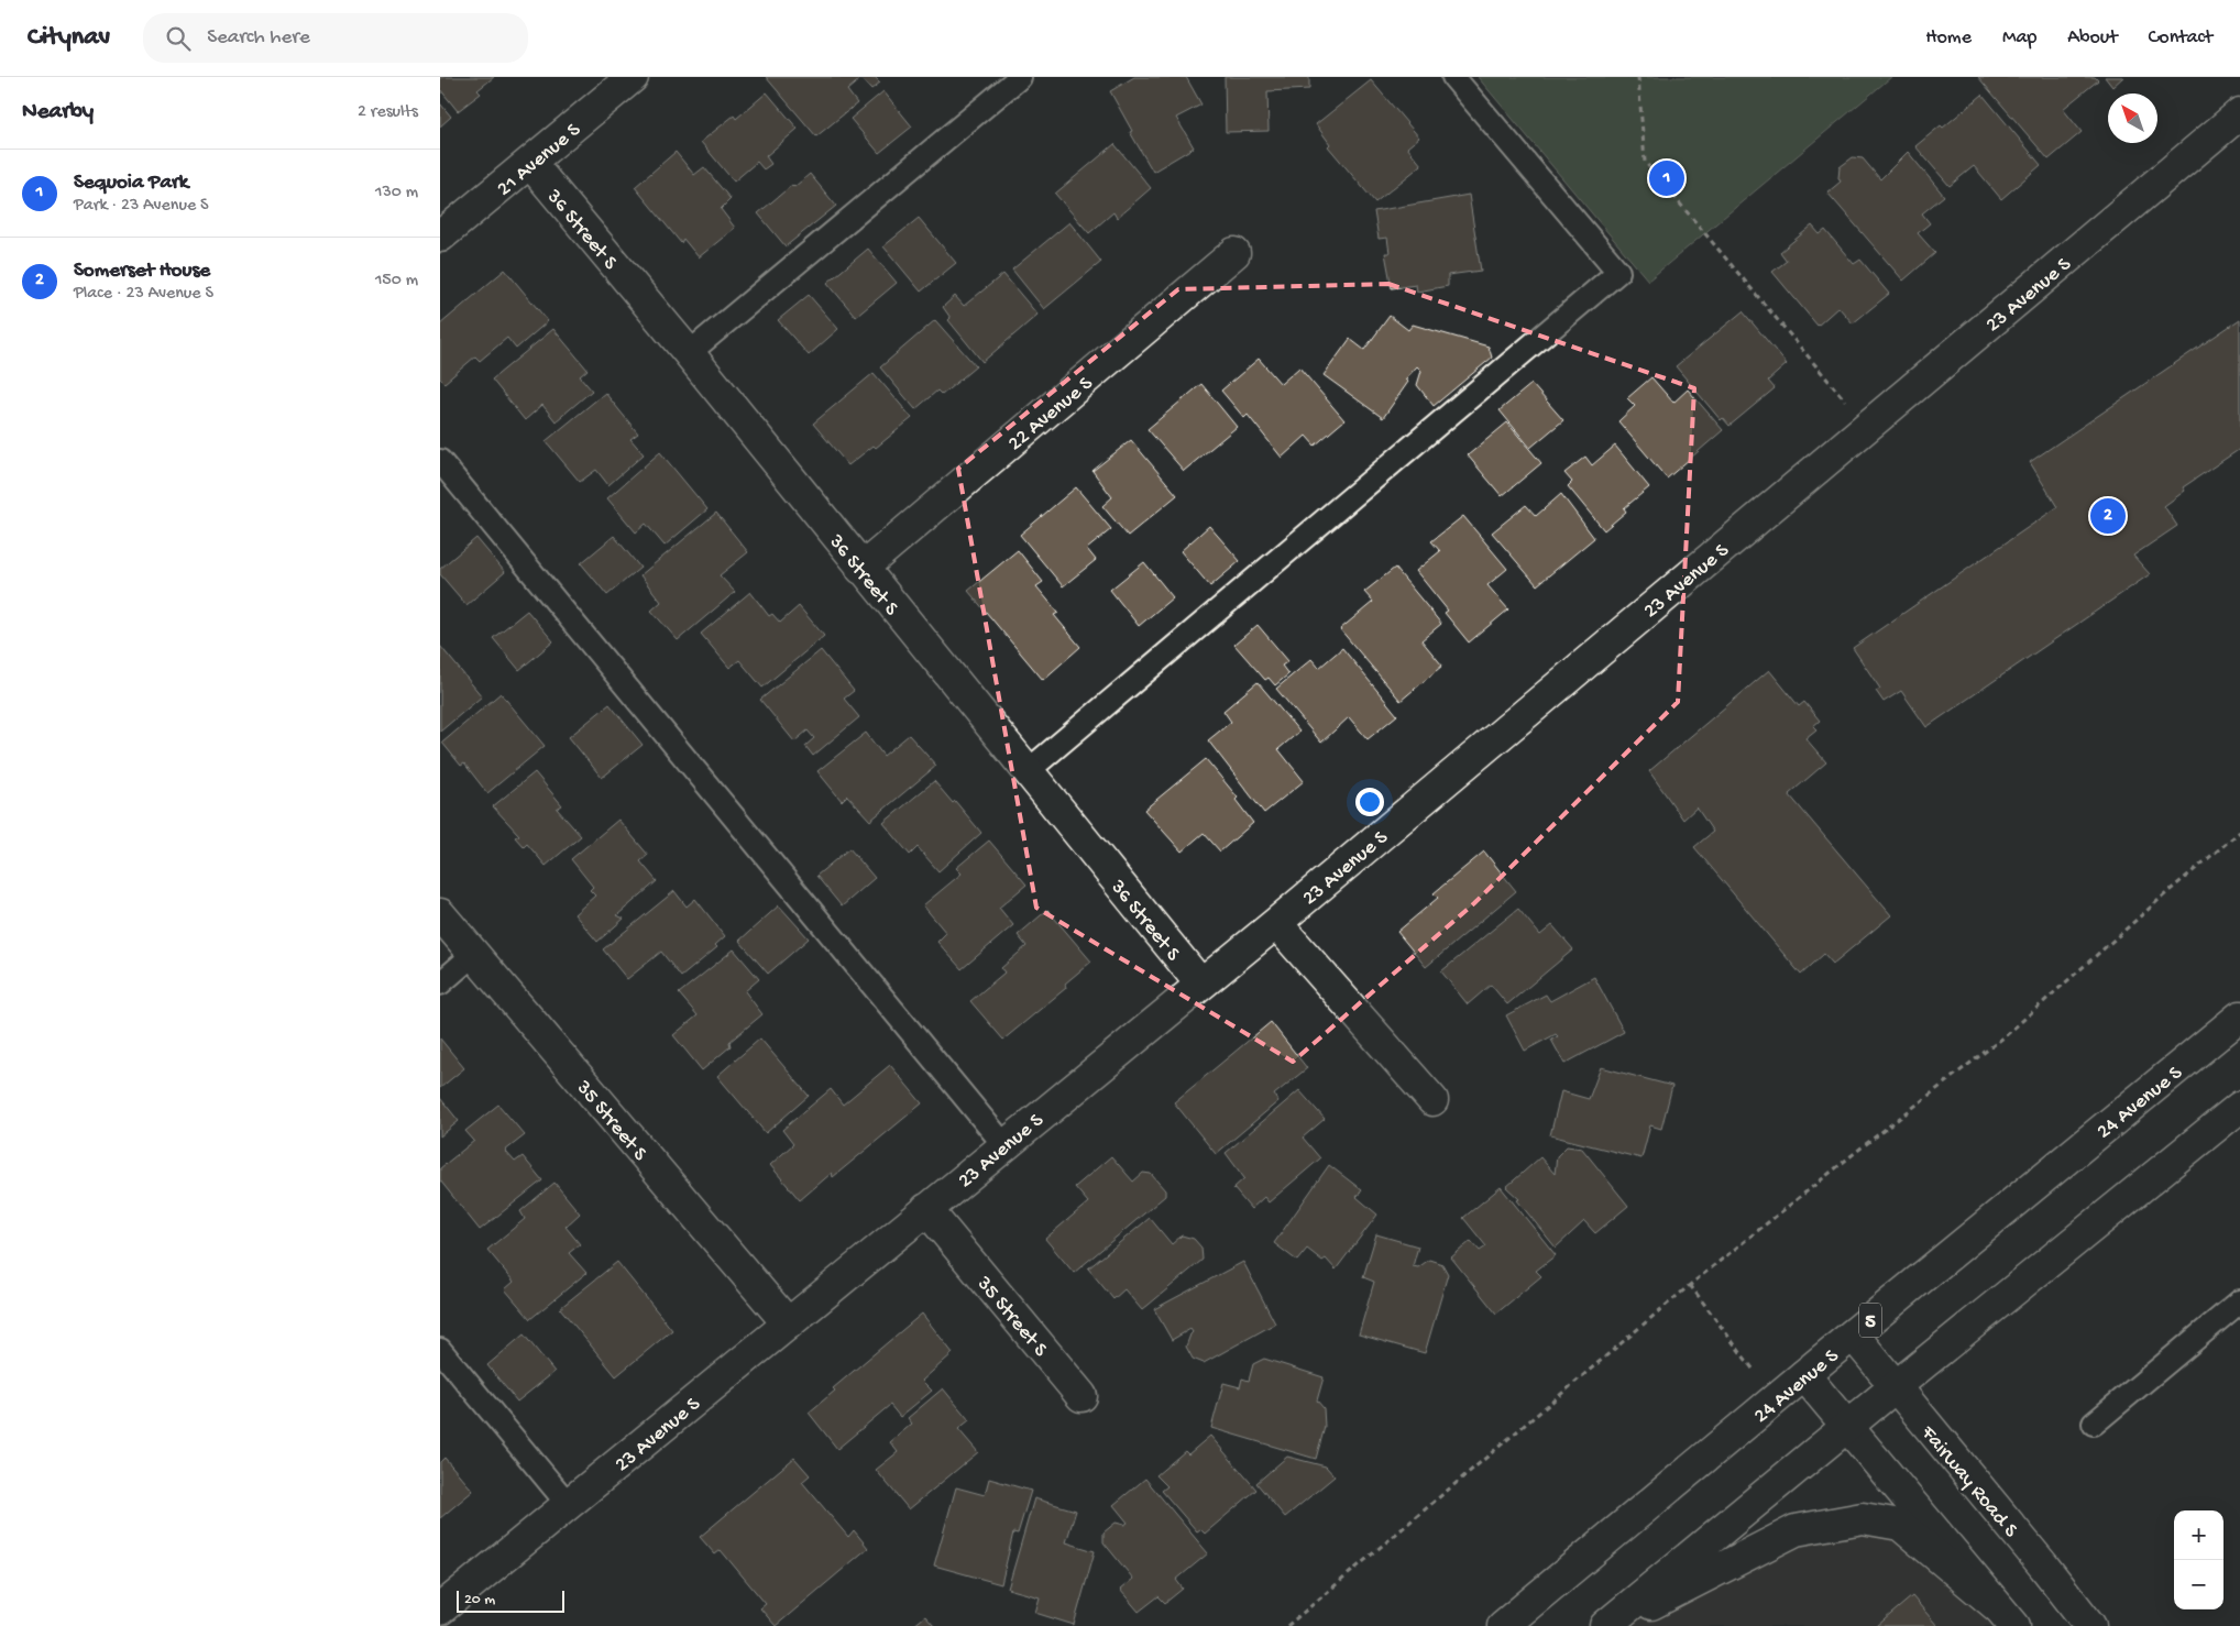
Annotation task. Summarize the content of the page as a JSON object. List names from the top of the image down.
{
  "streets": {
    "street": [
      "21 Avenue S",
      "36 Street S",
      "23 Avenue S",
      "22 Avenue S",
      "24 Avenue S",
      "35 Street S",
      "5",
      "Fairway Road S"
    ]
  },
  "crossings": [
    ["21 Avenue S", "36 Street S"],
    ["36 Street S", "23 Avenue S"],
    ["36 Street S", "22 Avenue S"],
    ["23 Avenue S", "35 Street S"],
    ["24 Avenue S", "Fairway Road S"]
  ],
  "scale_bar": "20 m",
  "north": "top left",
  "page": {
    "header": "Citynav",
    "search": "Search here",
    "nav": [
      "Home",
      "Map",
      "About",
      "Contact"
    ],
    "heading": ["Nearby", "2 results"],
    "list": [
      {
        "mark": "1",
        "name": "Sequoia Park",
        "note": "Park · 23 Avenue S",
        "value": "130 m"
      },
      {
        "mark": "2",
        "name": "Somerset House",
        "note": "Place · 23 Avenue S",
        "value": "150 m"
      }
    ],
    "pins": ["1", "2"],
    "map_buttons": ["+", "−"],
    "scale": "20 m"
  }
}
